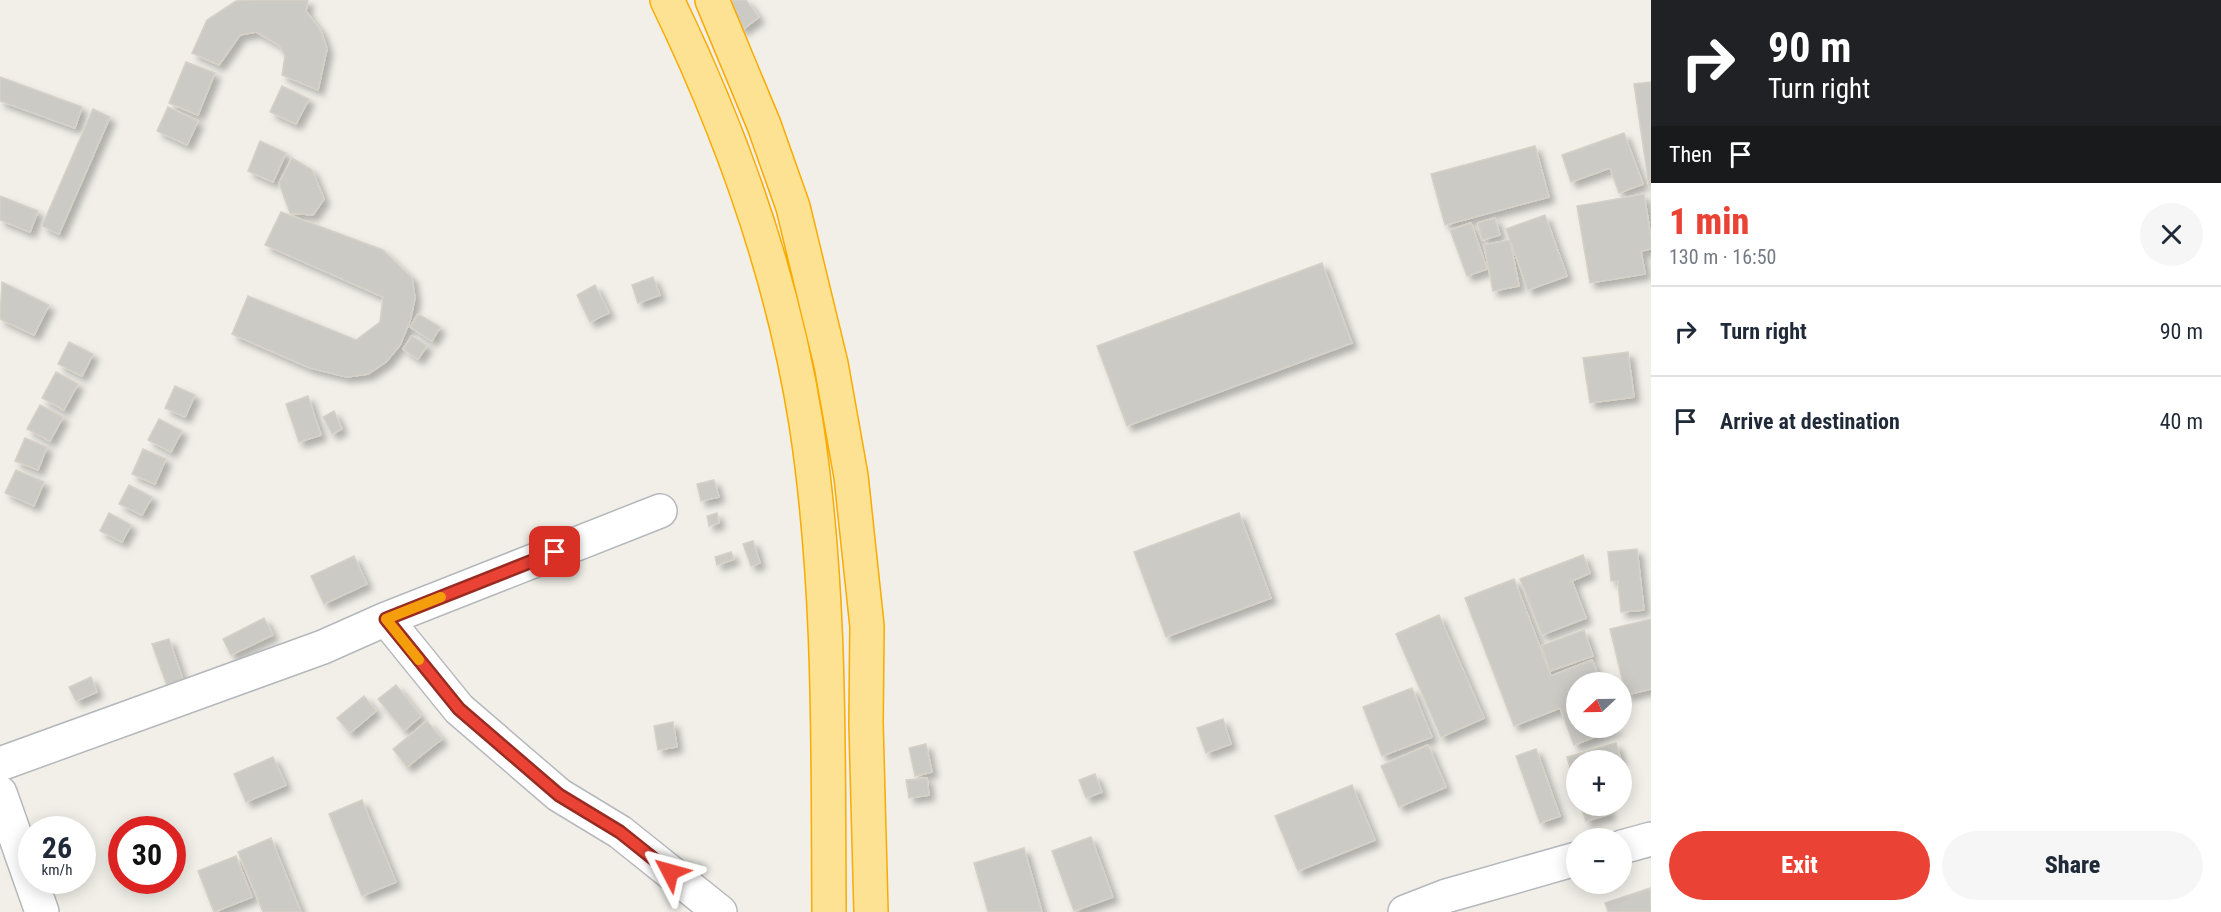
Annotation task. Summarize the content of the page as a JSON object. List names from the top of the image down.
{
  "north": "left",
  "page": {
    "turn": ["90 m", "Turn right"],
    "then": "Then",
    "heading": ["1 min", "130 m · 16:50"],
    "list": [
      {
        "name": "Turn right",
        "value": "90 m"
      },
      {
        "name": "Arrive at destination",
        "value": "40 m"
      }
    ],
    "map_buttons": ["+", "−"],
    "speed": "26 km/h",
    "limit": "30",
    "buttons": ["Exit", "Share"]
  }
}
